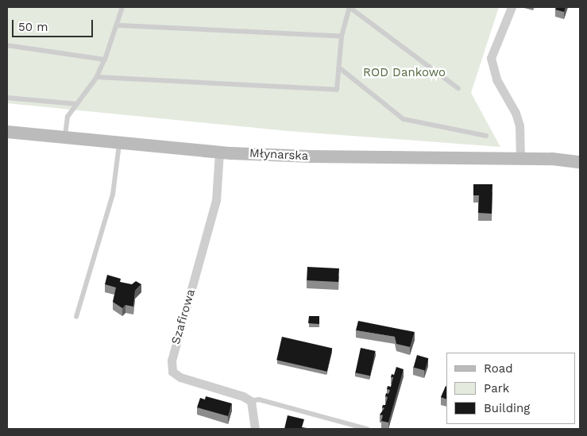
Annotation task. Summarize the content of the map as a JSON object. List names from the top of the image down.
{
  "streets": {
    "street": ["Młynarska", "Szafirowa"]
  },
  "crossings": [
    ["Młynarska", "Szafirowa"]
  ],
  "parks": ["ROD Dankowo"],
  "legend": ["Road", "Park", "Building"],
  "scale_bar": "50 m"
}
